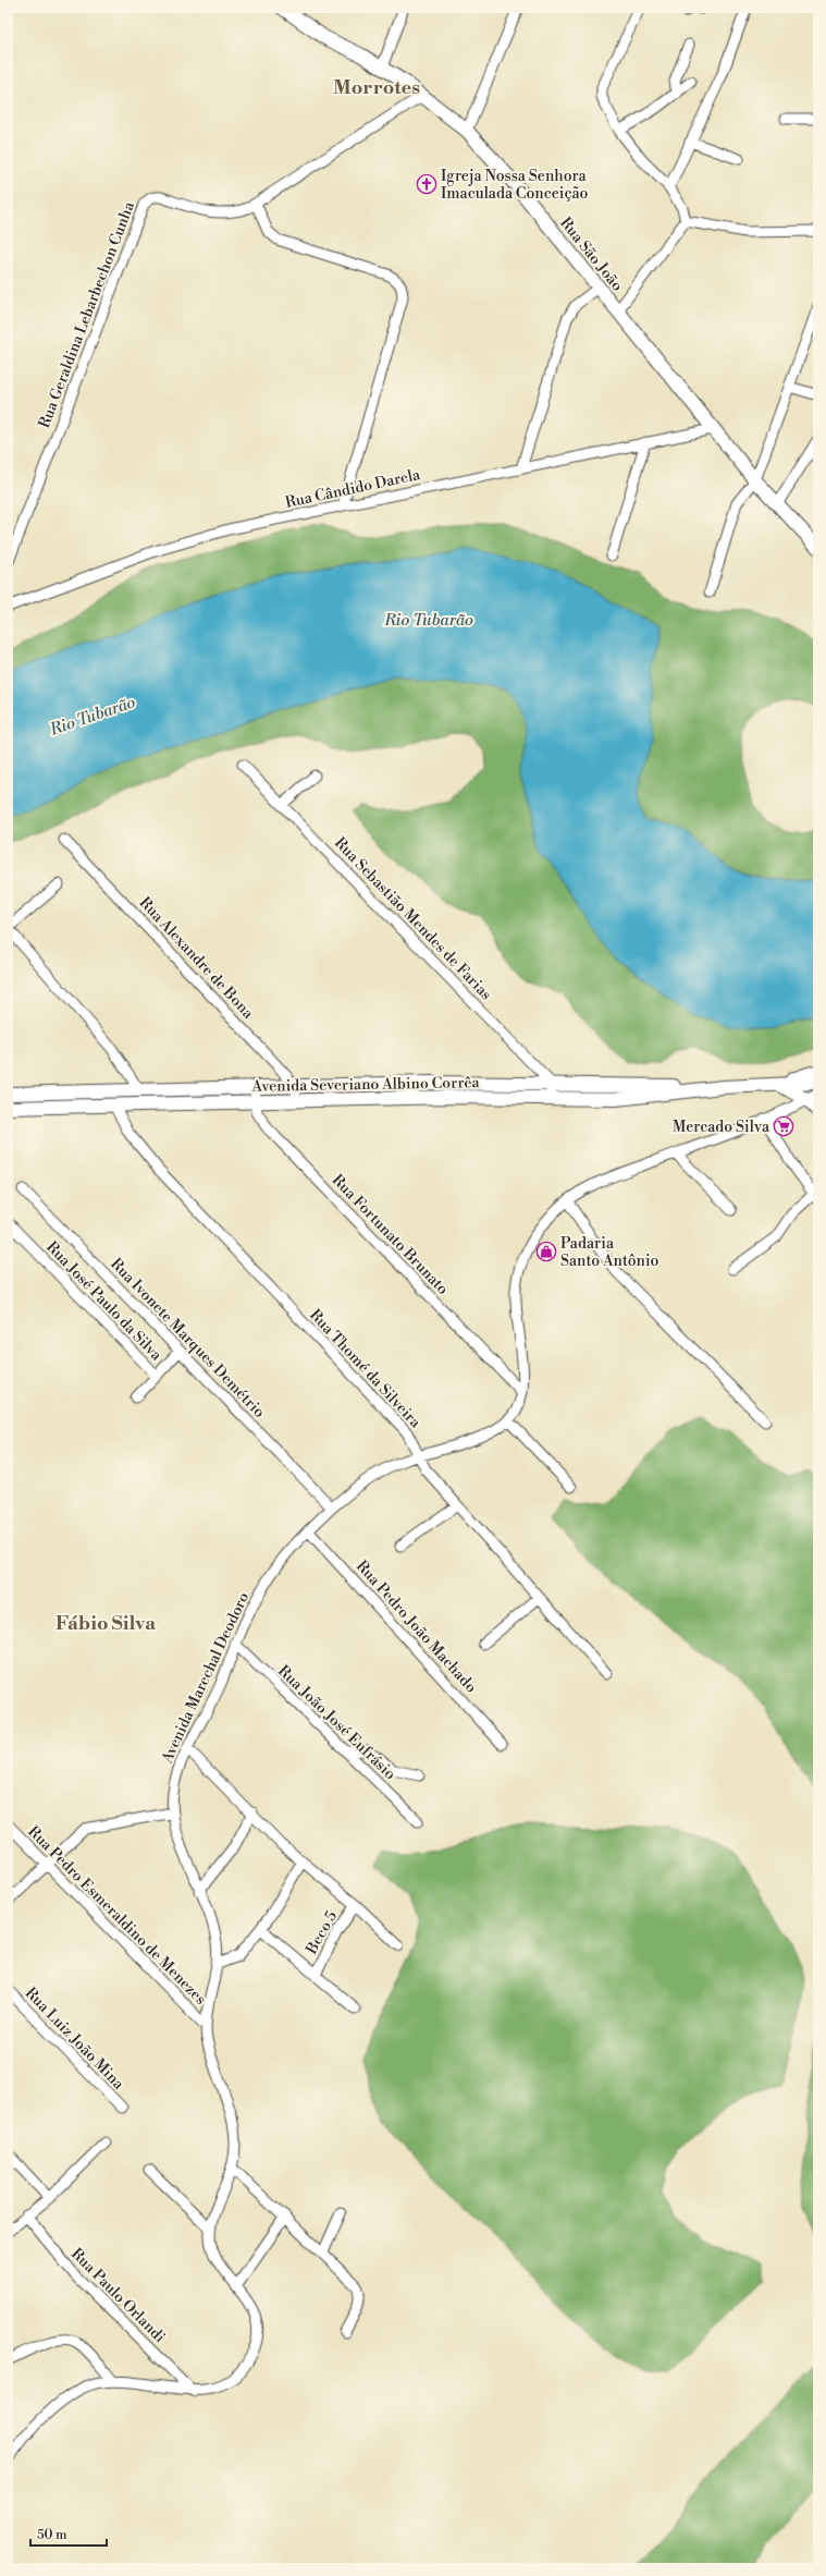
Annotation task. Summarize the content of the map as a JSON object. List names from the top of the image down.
{
  "streets": {
    "main road": ["Rua São João", "Avenida Severiano Albino Corrêa"],
    "street": [
      "Rua Geraldina Lebarbechon Cunha",
      "Rua Cândido Darela",
      "Rua Sebastião Mendes de Farias",
      "Rua Alexandre de Bona",
      "Rua Fortunato Brunato",
      "Rua José Paulo da Silva",
      "Rua Ivonete Marques Demétrio",
      "Rua Thomé da Silveira",
      "Rua Pedro João Machado",
      "Avenida Marechal Deodoro",
      "Rua João José Eufrásio",
      "Rua Pedro Esmeraldino de Menezes",
      "Beco 5",
      "Rua Luiz João Mina",
      "Rua Paulo Orlandi"
    ]
  },
  "crossings": [
    ["Rua São João", "Rua Geraldina Lebarbechon Cunha"],
    ["Rua São João", "Rua Cândido Darela"],
    ["Rua Sebastião Mendes de Farias", "Avenida Severiano Albino Corrêa"],
    ["Rua Alexandre de Bona", "Avenida Severiano Albino Corrêa"],
    ["Avenida Severiano Albino Corrêa", "Rua Fortunato Brunato"],
    ["Avenida Severiano Albino Corrêa", "Rua Thomé da Silveira"],
    ["Rua Fortunato Brunato", "Avenida Marechal Deodoro"],
    ["Rua José Paulo da Silva", "Rua Ivonete Marques Demétrio"],
    ["Rua Ivonete Marques Demétrio", "Avenida Marechal Deodoro"],
    ["Rua Thomé da Silveira", "Avenida Marechal Deodoro"],
    ["Rua Pedro João Machado", "Avenida Marechal Deodoro"],
    ["Avenida Marechal Deodoro", "Rua João José Eufrásio"],
    ["Avenida Marechal Deodoro", "Rua Pedro Esmeraldino de Menezes"],
    ["Avenida Marechal Deodoro", "Rua Paulo Orlandi"]
  ],
  "districts": ["Morrotes", "Fábio Silva"],
  "water": ["Rio Tubarão"],
  "places": {
    "church": ["Igreja Nossa Senhora Imaculada Conceição"],
    "supermarket": ["Mercado Silva"],
    "shop": ["Padaria Santo Antônio"]
  },
  "scale_bar": "50 m"
}
